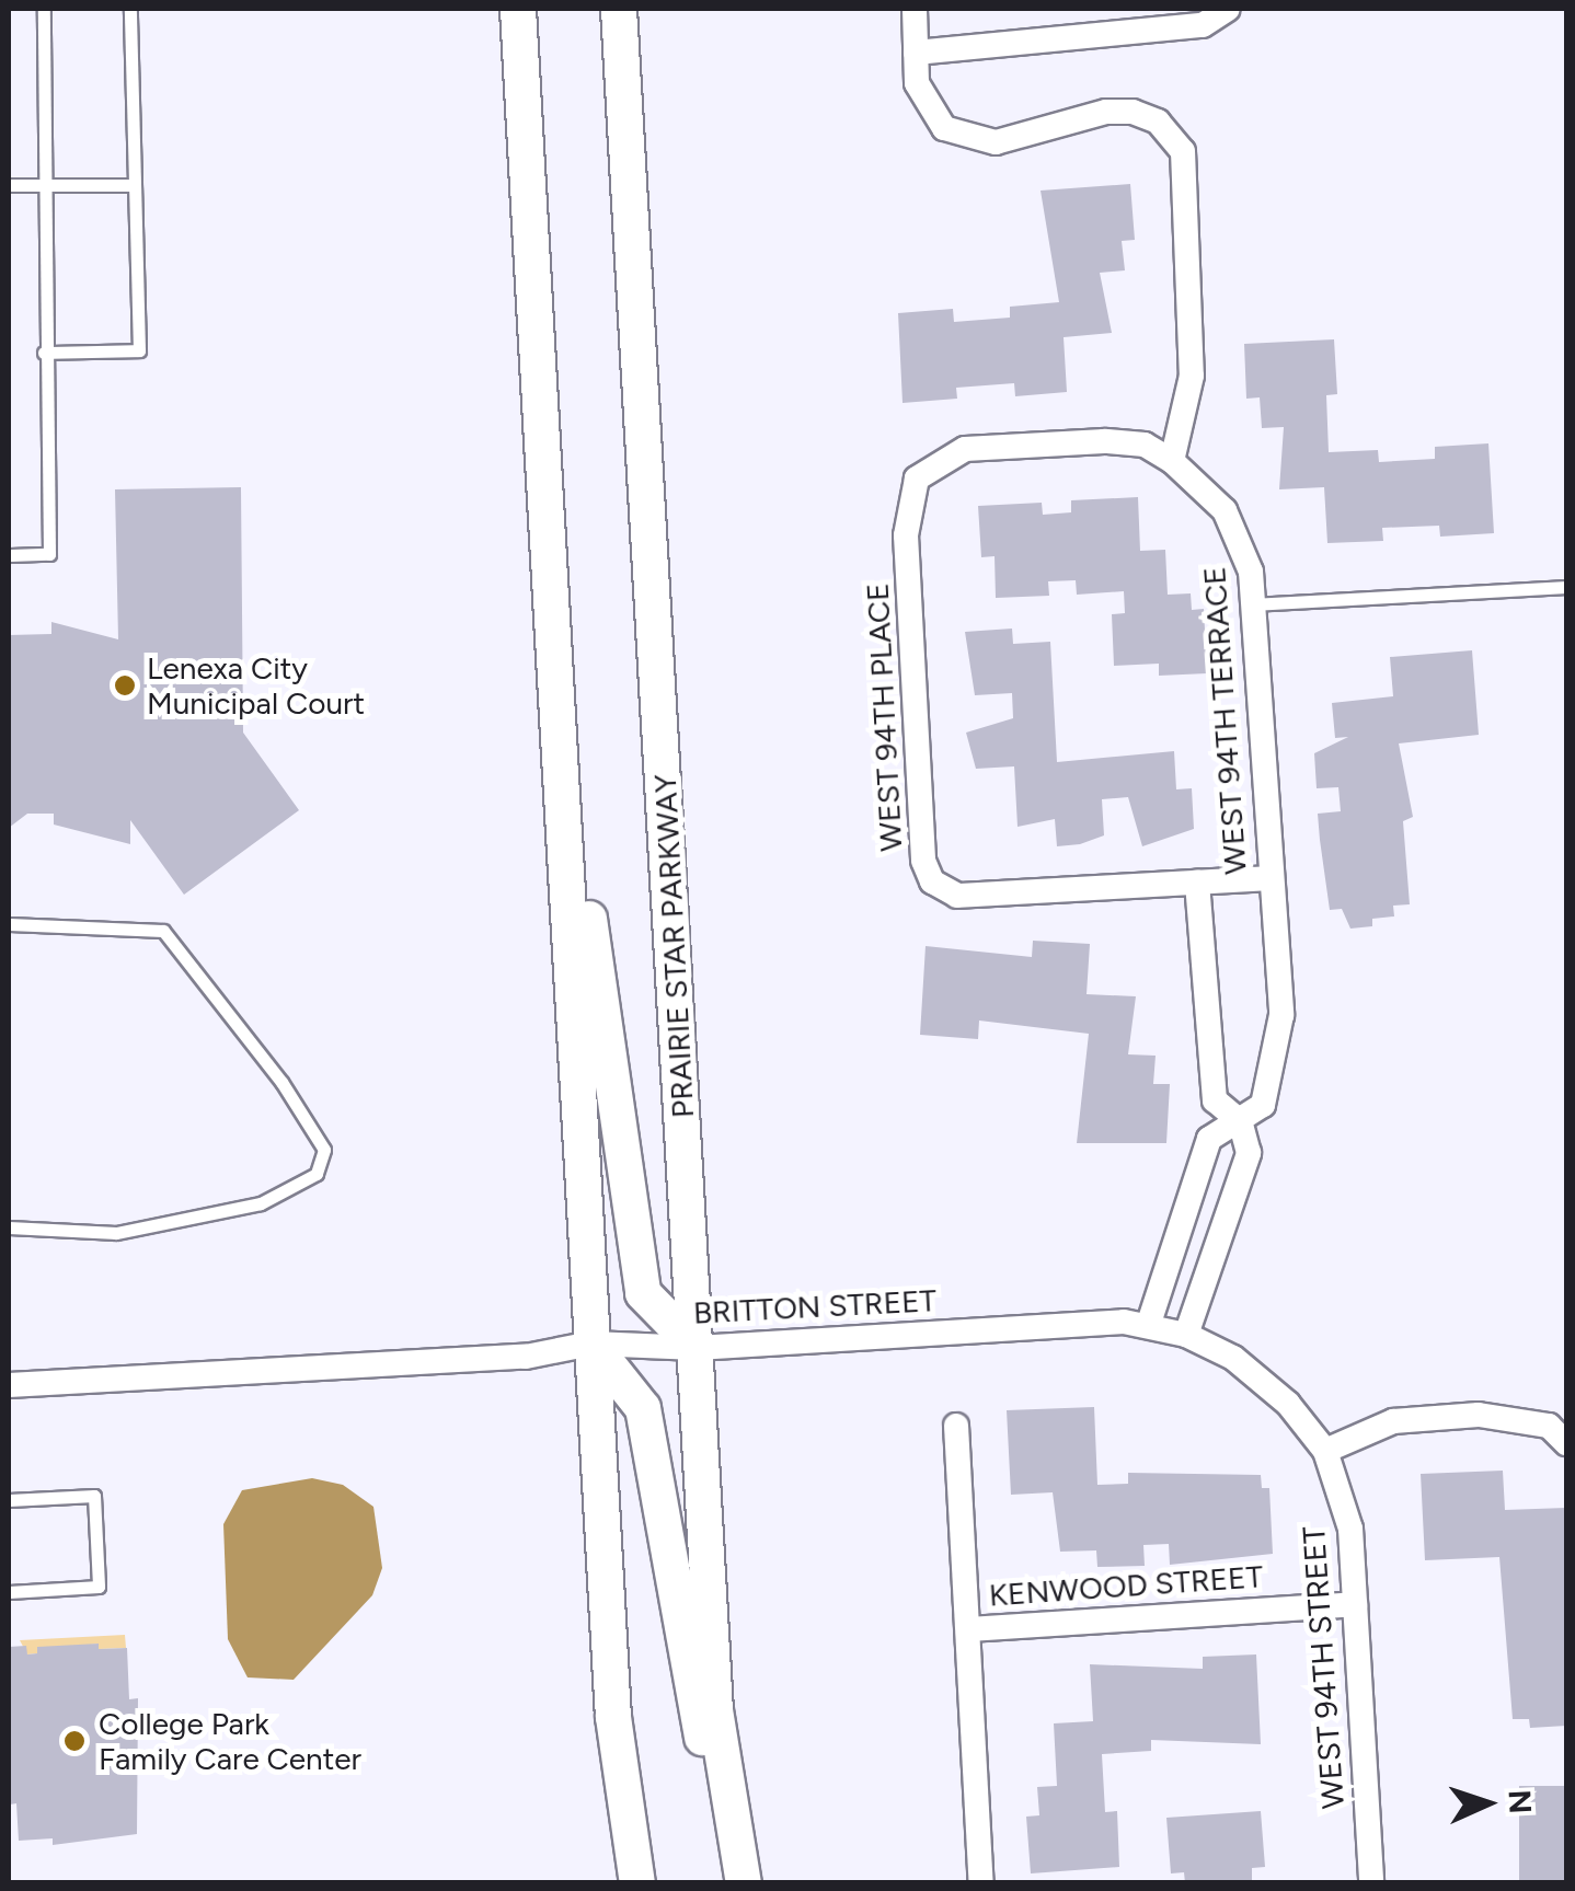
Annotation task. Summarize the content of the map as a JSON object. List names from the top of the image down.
{
  "streets": {
    "main road": ["PRAIRIE STAR PARKWAY"],
    "street": [
      "WEST 94TH PLACE",
      "WEST 94TH TERRACE",
      "BRITTON STREET",
      "KENWOOD STREET",
      "WEST 94TH STREET"
    ]
  },
  "crossings": [
    ["WEST 94TH PLACE", "WEST 94TH TERRACE"],
    ["WEST 94TH TERRACE", "BRITTON STREET"],
    ["PRAIRIE STAR PARKWAY", "BRITTON STREET"],
    ["BRITTON STREET", "WEST 94TH STREET"],
    ["KENWOOD STREET", "WEST 94TH STREET"]
  ],
  "places": ["Lenexa City Municipal Court", "College Park Family Care Center"],
  "north": "right"
}
